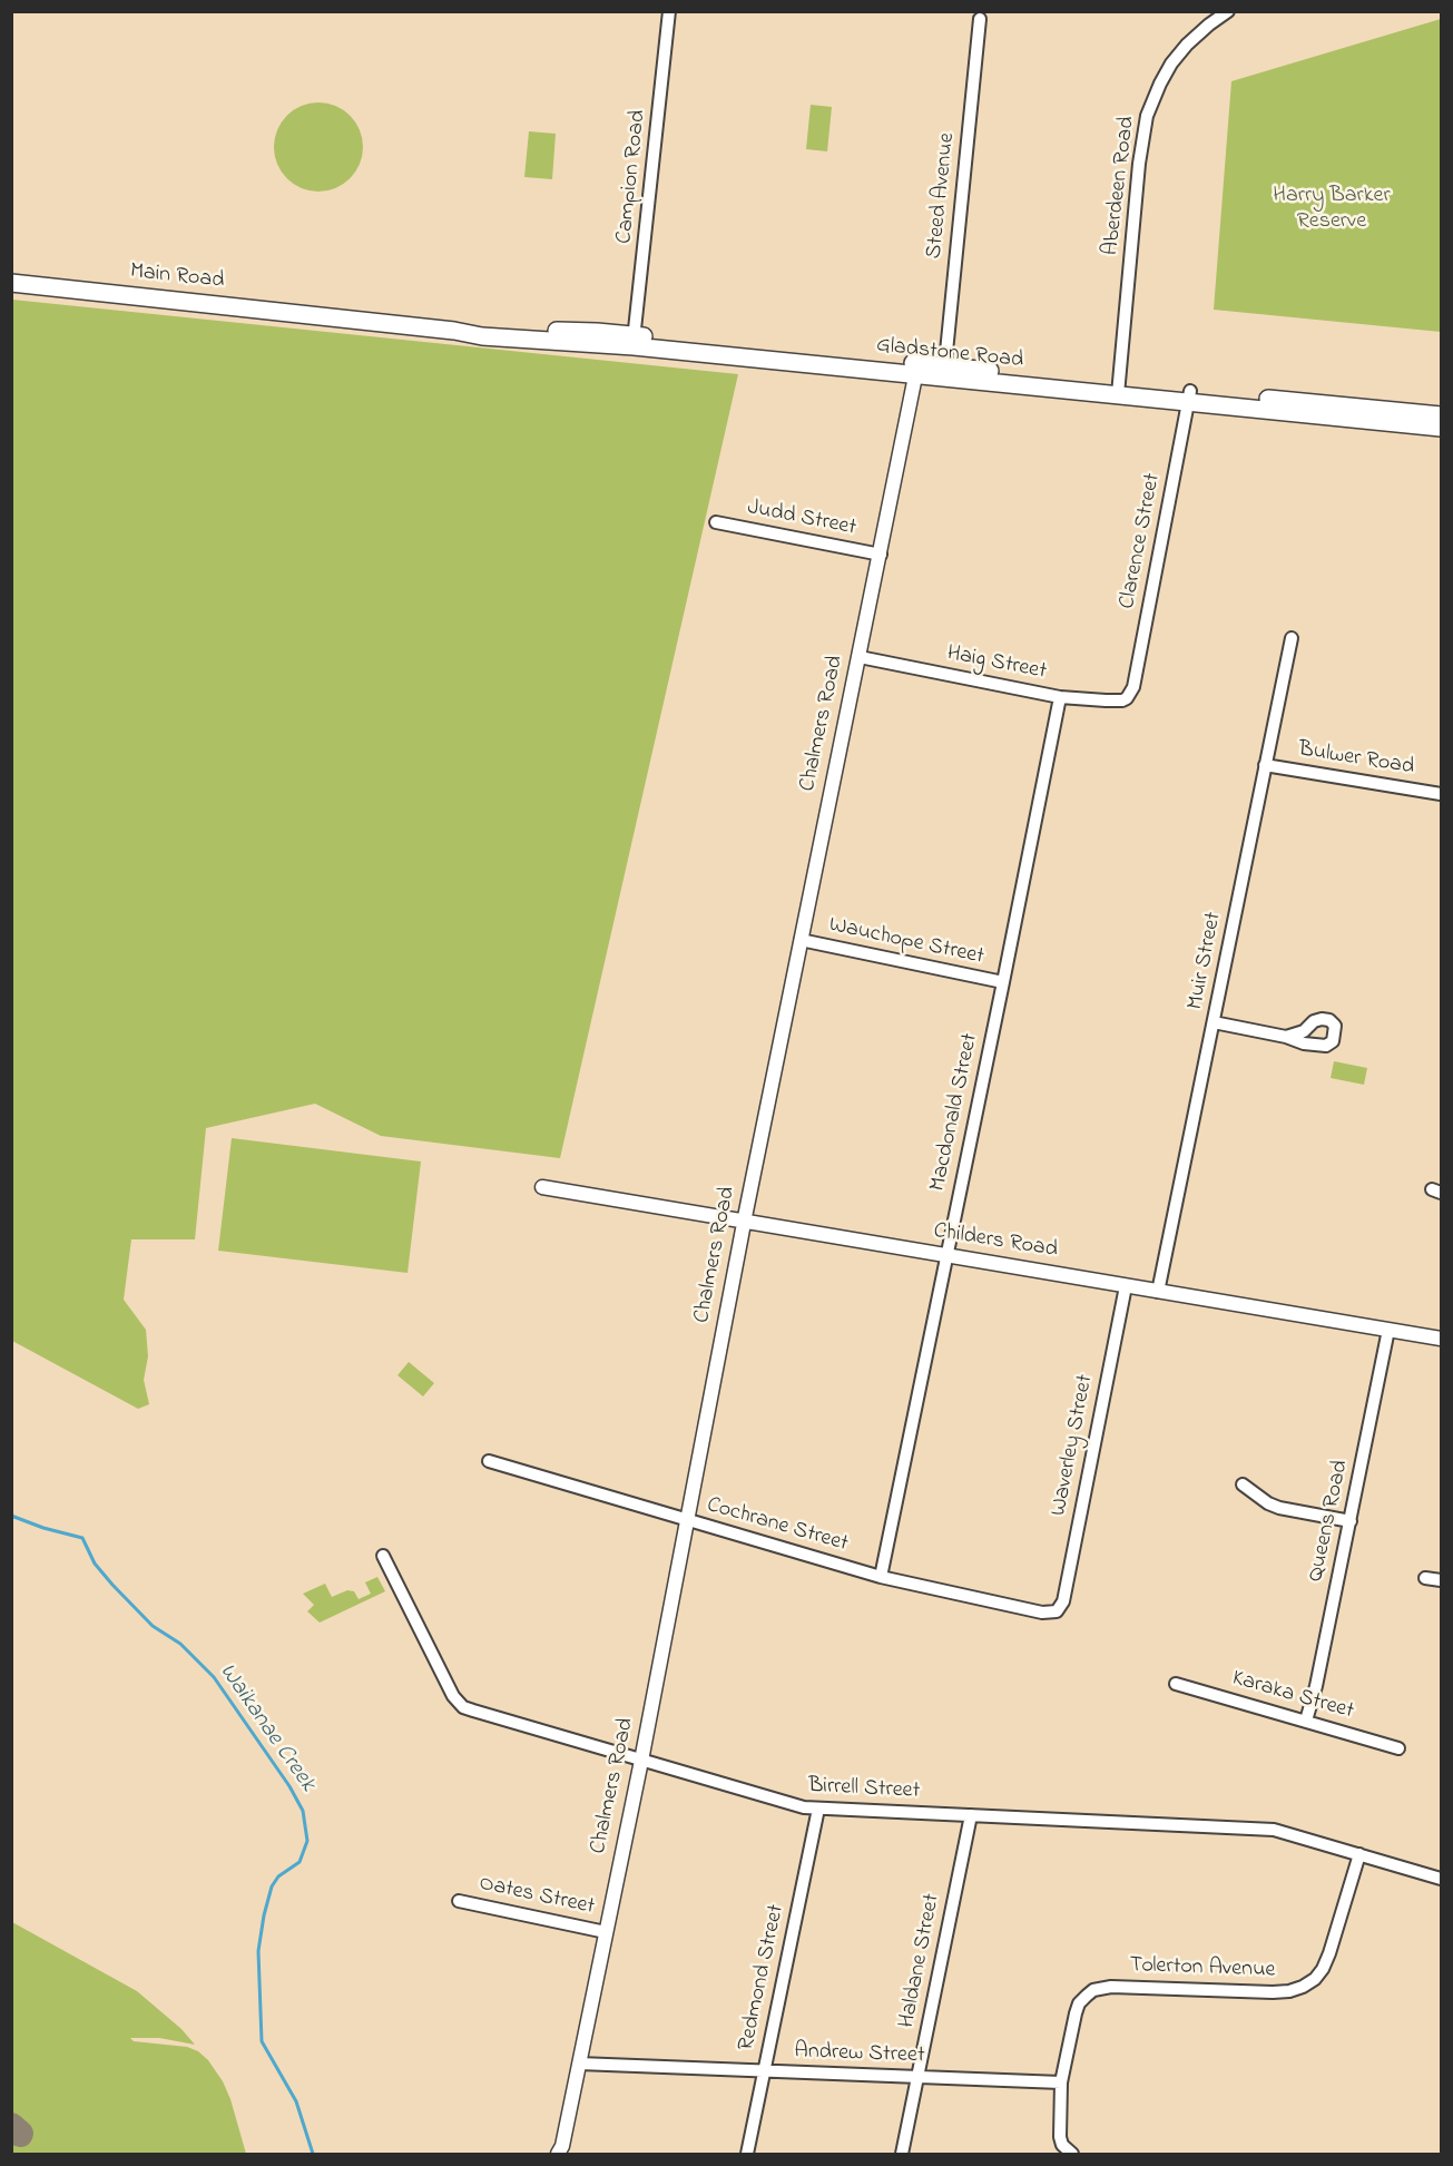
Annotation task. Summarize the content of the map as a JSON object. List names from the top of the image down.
{
  "streets": {
    "main road": ["Main Road", "Gladstone Road"],
    "street": [
      "Campion Road",
      "Aberdeen Road",
      "Steed Avenue",
      "Judd Street",
      "Clarence Street",
      "Haig Street",
      "Chalmers Road",
      "Bulwer Road",
      "Wauchope Street",
      "Muir Street",
      "Macdonald Street",
      "Childers Road",
      "Waverley Street",
      "Queens Road",
      "Cochrane Street",
      "Karaka Street",
      "Birrell Street",
      "Oates Street",
      "Haldane Street",
      "Tolerton Avenue",
      "Redmond Street",
      "Andrew Street"
    ]
  },
  "crossings": [
    ["Campion Road", "Gladstone Road"],
    ["Aberdeen Road", "Gladstone Road"],
    ["Steed Avenue", "Gladstone Road"],
    ["Main Road", "Gladstone Road"],
    ["Gladstone Road", "Clarence Street"],
    ["Gladstone Road", "Chalmers Road"],
    ["Judd Street", "Chalmers Road"],
    ["Clarence Street", "Haig Street"],
    ["Haig Street", "Chalmers Road"],
    ["Haig Street", "Macdonald Street"],
    ["Chalmers Road", "Wauchope Street"],
    ["Chalmers Road", "Childers Road"],
    ["Chalmers Road", "Cochrane Street"],
    ["Chalmers Road", "Birrell Street"],
    ["Chalmers Road", "Oates Street"],
    ["Chalmers Road", "Andrew Street"],
    ["Bulwer Road", "Muir Street"],
    ["Wauchope Street", "Macdonald Street"],
    ["Muir Street", "Childers Road"],
    ["Macdonald Street", "Childers Road"],
    ["Macdonald Street", "Cochrane Street"],
    ["Childers Road", "Waverley Street"],
    ["Childers Road", "Queens Road"],
    ["Waverley Street", "Cochrane Street"],
    ["Queens Road", "Karaka Street"],
    ["Birrell Street", "Haldane Street"],
    ["Birrell Street", "Tolerton Avenue"],
    ["Birrell Street", "Redmond Street"],
    ["Haldane Street", "Andrew Street"],
    ["Tolerton Avenue", "Andrew Street"],
    ["Redmond Street", "Andrew Street"]
  ],
  "water": ["Waikanae Creek"],
  "parks": ["Harry Barker Reserve"]
}
